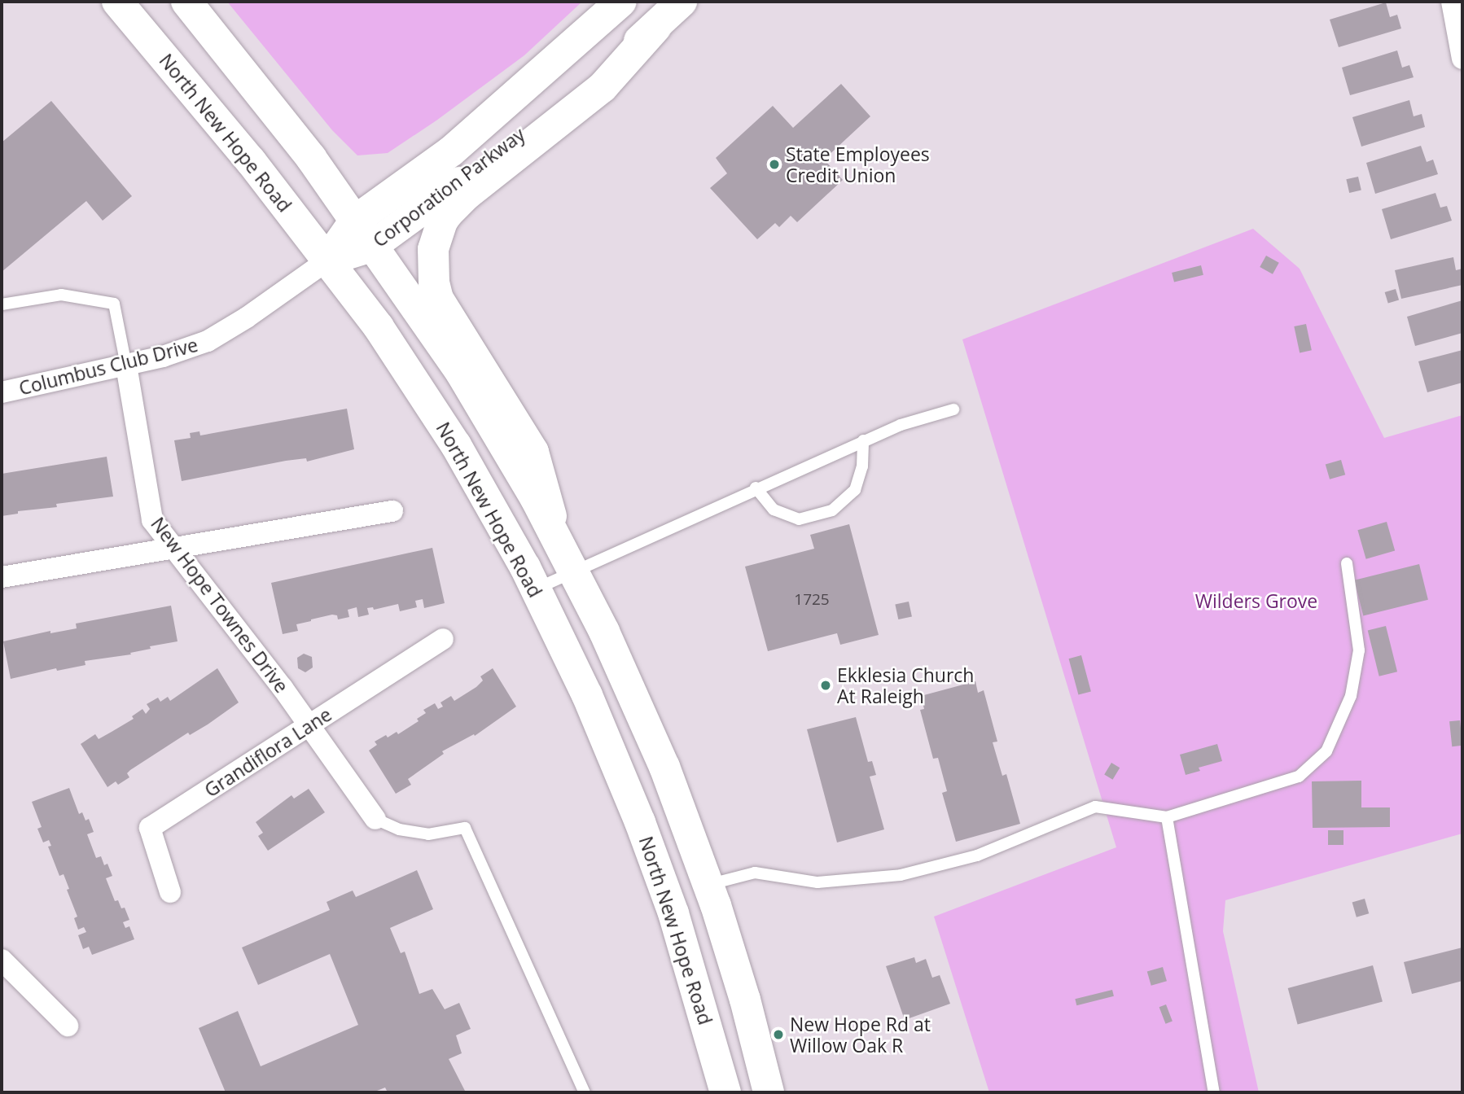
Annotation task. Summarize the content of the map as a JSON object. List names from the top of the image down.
{
  "streets": {
    "main road": ["North New Hope Road", "Corporation Parkway"],
    "street": ["Columbus Club Drive", "New Hope Townes Drive", "Grandiflora Lane"]
  },
  "crossings": [
    ["North New Hope Road", "Corporation Parkway"],
    ["North New Hope Road", "Columbus Club Drive"],
    ["Corporation Parkway", "Columbus Club Drive"],
    ["Columbus Club Drive", "New Hope Townes Drive"],
    ["New Hope Townes Drive", "Grandiflora Lane"]
  ],
  "parks": ["Wilders Grove"],
  "places": ["State Employees Credit Union", "Ekklesia Church At Raleigh", "New Hope Rd at Willow Oak R"],
  "house_numbers": ["1725"]
}
